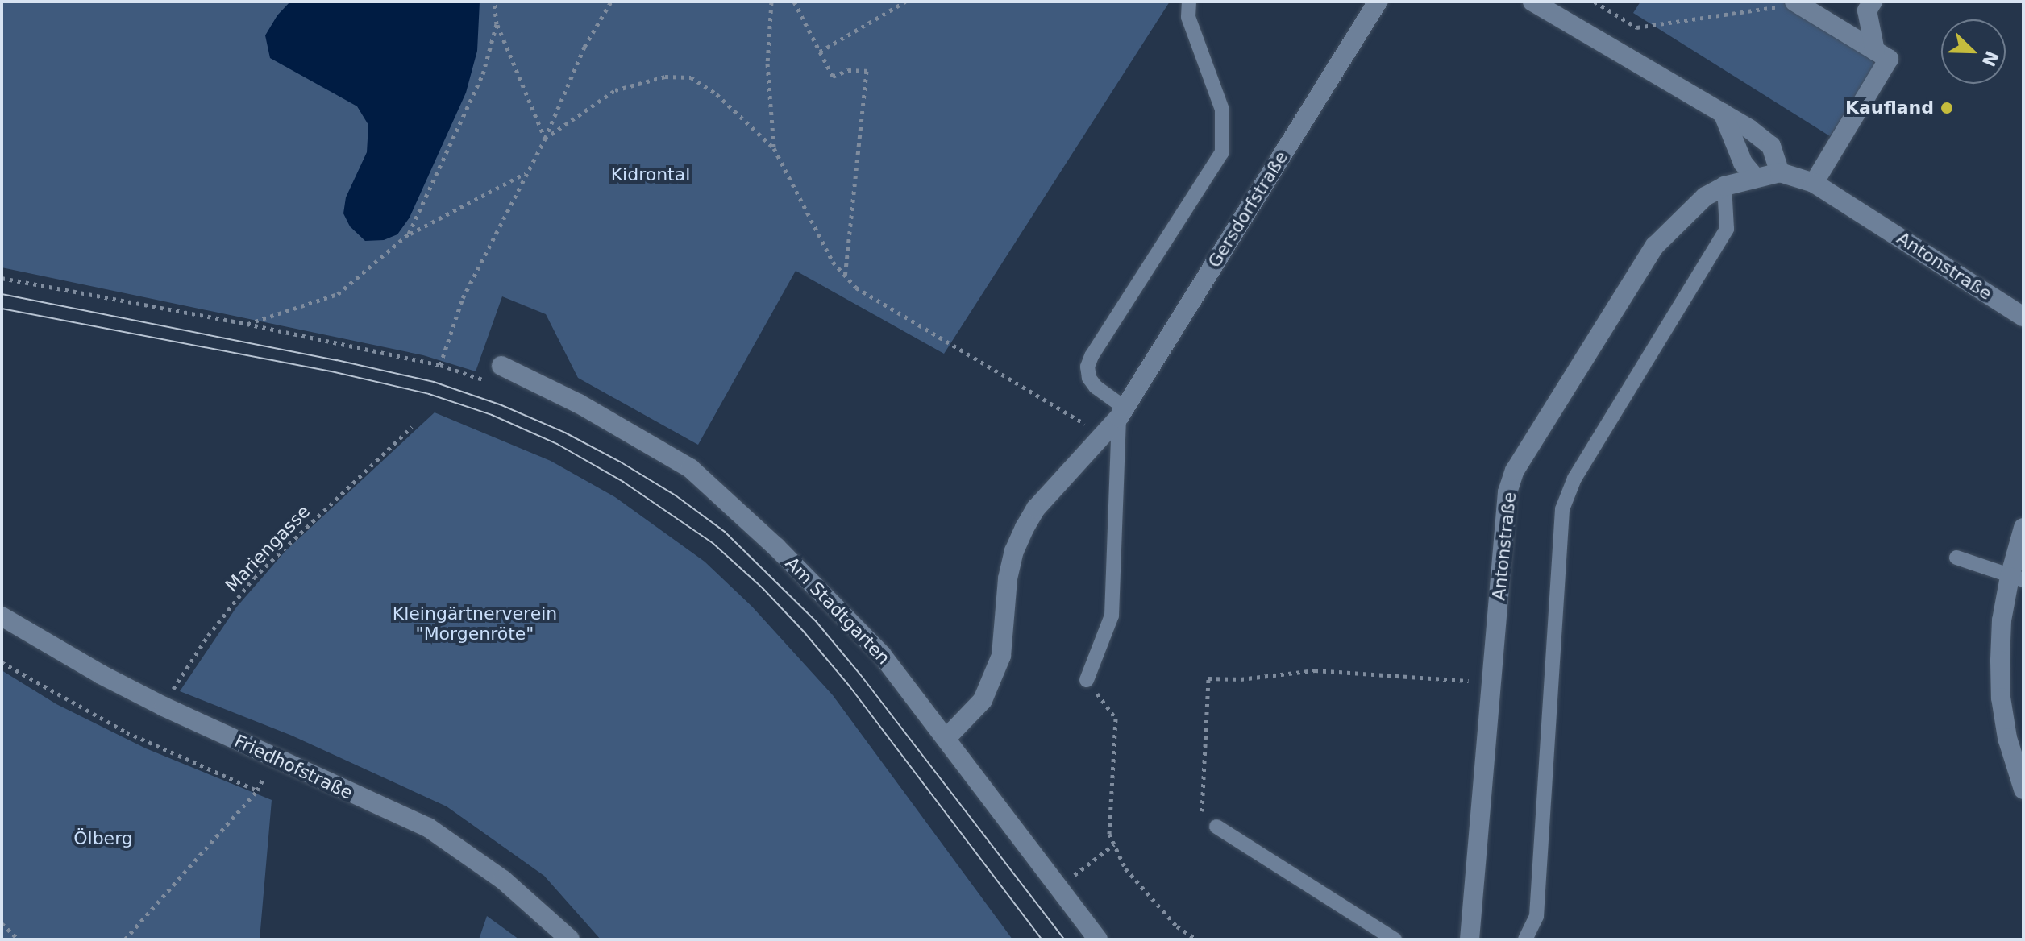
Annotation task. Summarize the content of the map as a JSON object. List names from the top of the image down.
{
  "streets": {
    "street": [
      "Gersdorfstraße",
      "Antonstraße",
      "Am Stadtgarten",
      "Friedhofstraße"
    ],
    "path": ["Mariengasse"]
  },
  "crossings": [
    ["Gersdorfstraße", "Am Stadtgarten"],
    ["Mariengasse", "Friedhofstraße"]
  ],
  "parks": ["Kidrontal", "Kleingärtnerverein \"Morgenröte\"", "Ölberg"],
  "places": ["Kaufland"],
  "north": "bottom right"
}
